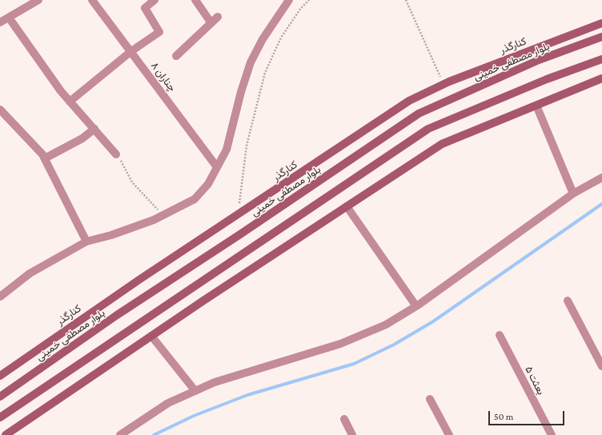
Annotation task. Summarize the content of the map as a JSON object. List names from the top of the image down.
{
  "streets": {
    "street": [
      "کنارگذر",
      "بلوار مصطفی خمینی",
      "چناران ۸",
      "بعثت ۵"
    ]
  },
  "scale_bar": "50 m"
}
